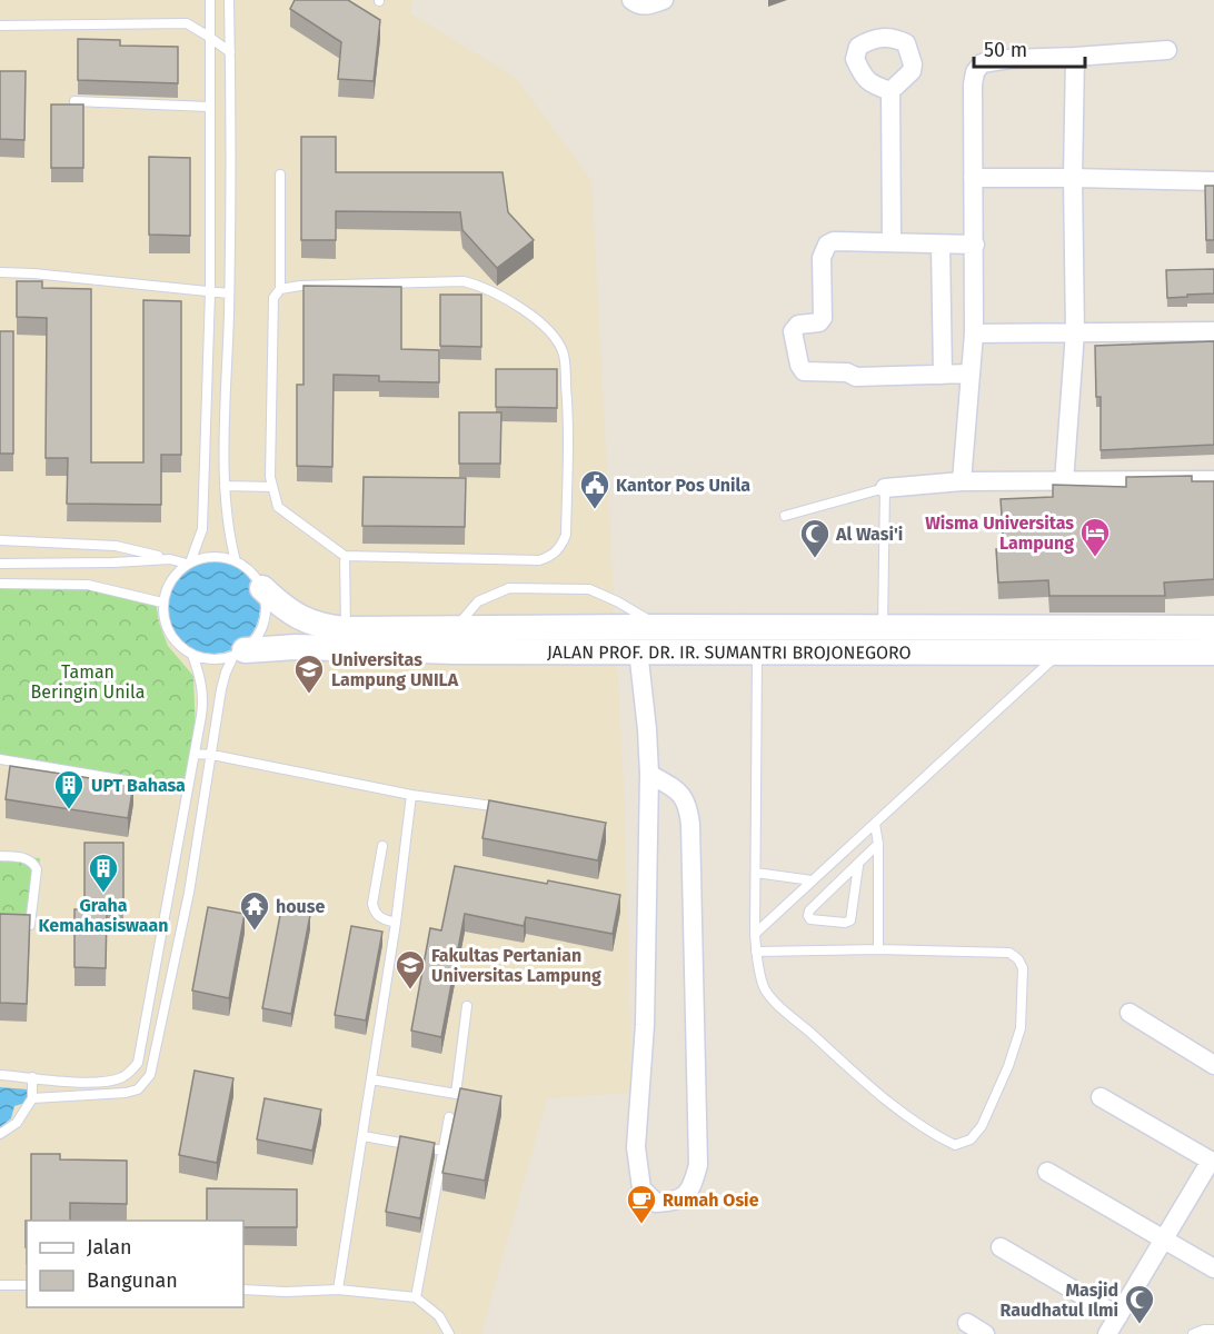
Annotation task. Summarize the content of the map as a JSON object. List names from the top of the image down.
{
  "streets": {
    "street": ["JALAN PROF. DR. IR. SUMANTRI BROJONEGORO"]
  },
  "parks": ["Taman Beringin Unila"],
  "places": {
    "public building": ["Kantor Pos Unila"],
    "hotel": ["Wisma Universitas Lampung"],
    "mosque": ["Al Wasi'i", "Masjid Raudhatul Ilmi"],
    "school or university": ["Universitas Lampung UNILA", "Fakultas Pertanian Universitas Lampung"],
    "building": ["UPT Bahasa", "Graha Kemahasiswaan"],
    "temple": ["house"],
    "cafe": ["Rumah Osie"]
  },
  "legend": ["Jalan", "Bangunan"],
  "scale_bar": "50 m"
}
